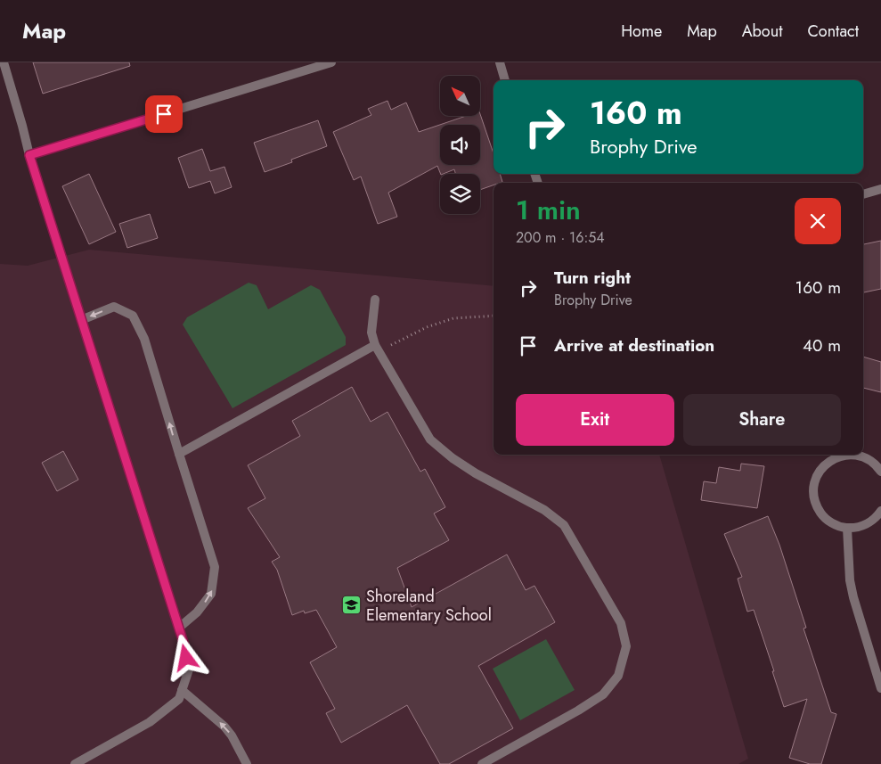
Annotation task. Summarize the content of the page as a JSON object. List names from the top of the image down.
{
  "places": {
    "school or university": ["Shoreland Elementary School"]
  },
  "north": "top left",
  "page": {
    "header": "Map",
    "nav": [
      "Home",
      "Map",
      "About",
      "Contact"
    ],
    "turn": ["160 m", "Brophy Drive"],
    "heading": ["1 min", "200 m · 16:54"],
    "list": [
      {
        "name": "Turn right",
        "note": "Brophy Drive",
        "value": "160 m"
      },
      {
        "name": "Arrive at destination",
        "value": "40 m"
      }
    ],
    "buttons": ["Exit", "Share"]
  }
}
